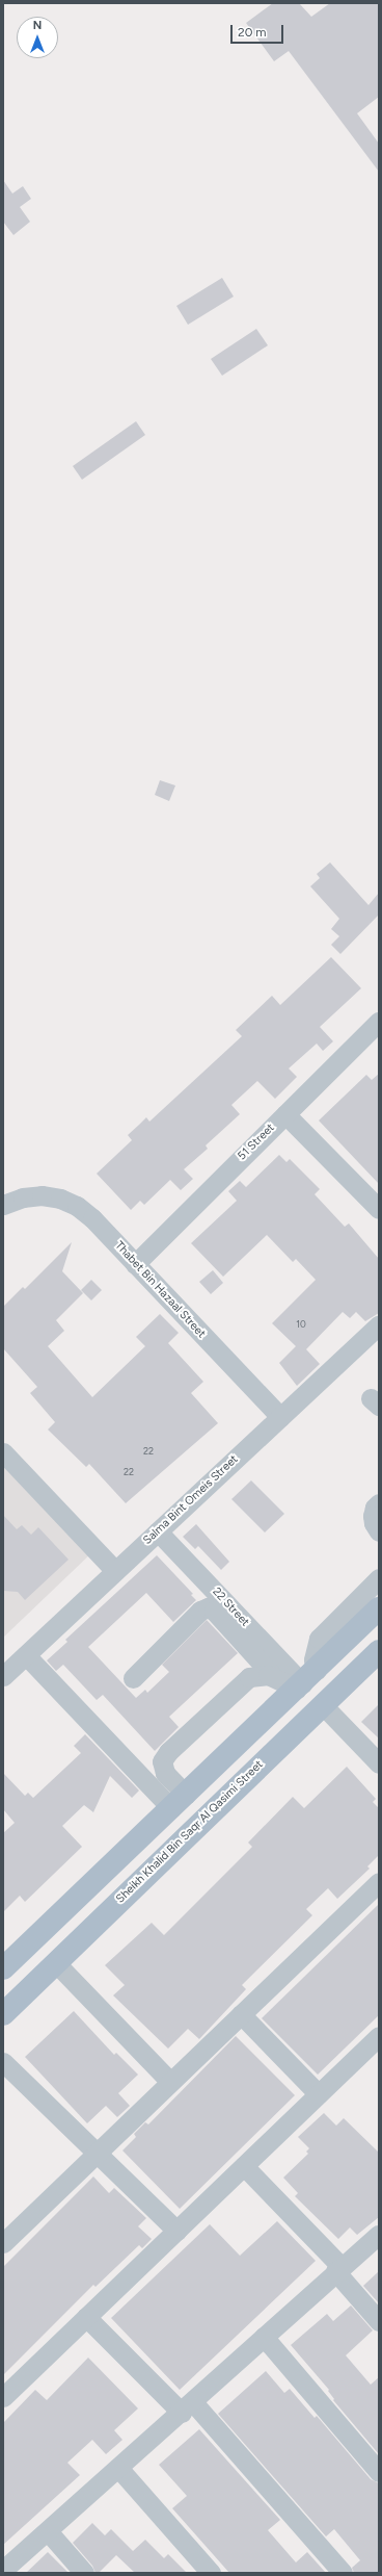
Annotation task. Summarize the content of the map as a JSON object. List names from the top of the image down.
{
  "streets": {
    "main road": ["Sheikh Khalid Bin Saqr Al Qasimi Street"],
    "street": [
      "51 Street",
      "Thabet Bin Hazaal Street",
      "Salma Bint Omeis Street",
      "22 Street"
    ]
  },
  "crossings": [
    ["51 Street", "Thabet Bin Hazaal Street"],
    ["Thabet Bin Hazaal Street", "Salma Bint Omeis Street"],
    ["Salma Bint Omeis Street", "22 Street"]
  ],
  "house_numbers": ["10", "22", "22"],
  "scale_bar": "20 m",
  "north": "top"
}
